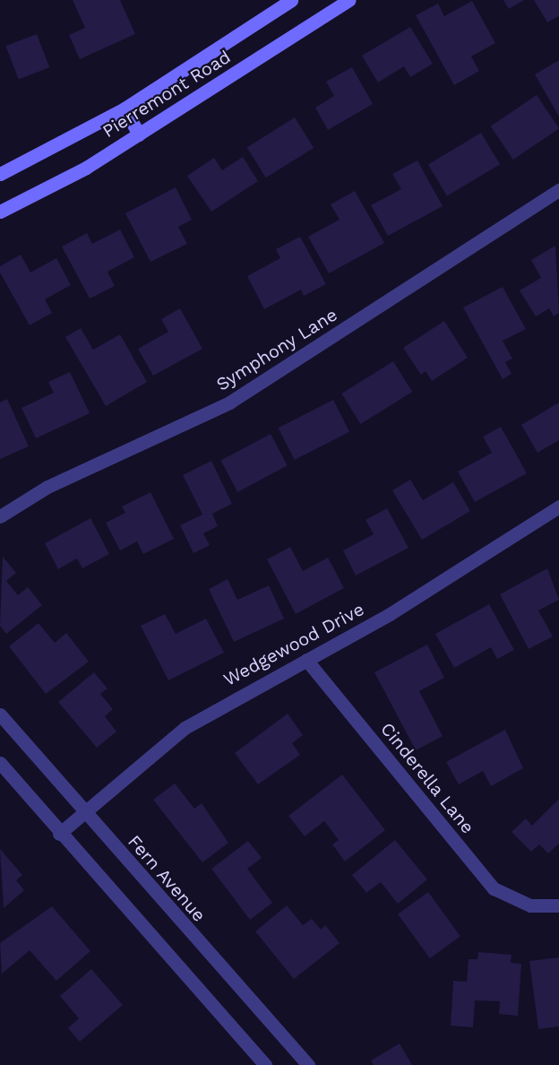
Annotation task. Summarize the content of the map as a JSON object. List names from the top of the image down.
{
  "streets": {
    "main road": ["Pierremont Road"],
    "street": [
      "Symphony Lane",
      "Wedgewood Drive",
      "Cinderella Lane",
      "Fern Avenue"
    ]
  },
  "crossings": [
    ["Wedgewood Drive", "Cinderella Lane"],
    ["Wedgewood Drive", "Fern Avenue"]
  ]
}
